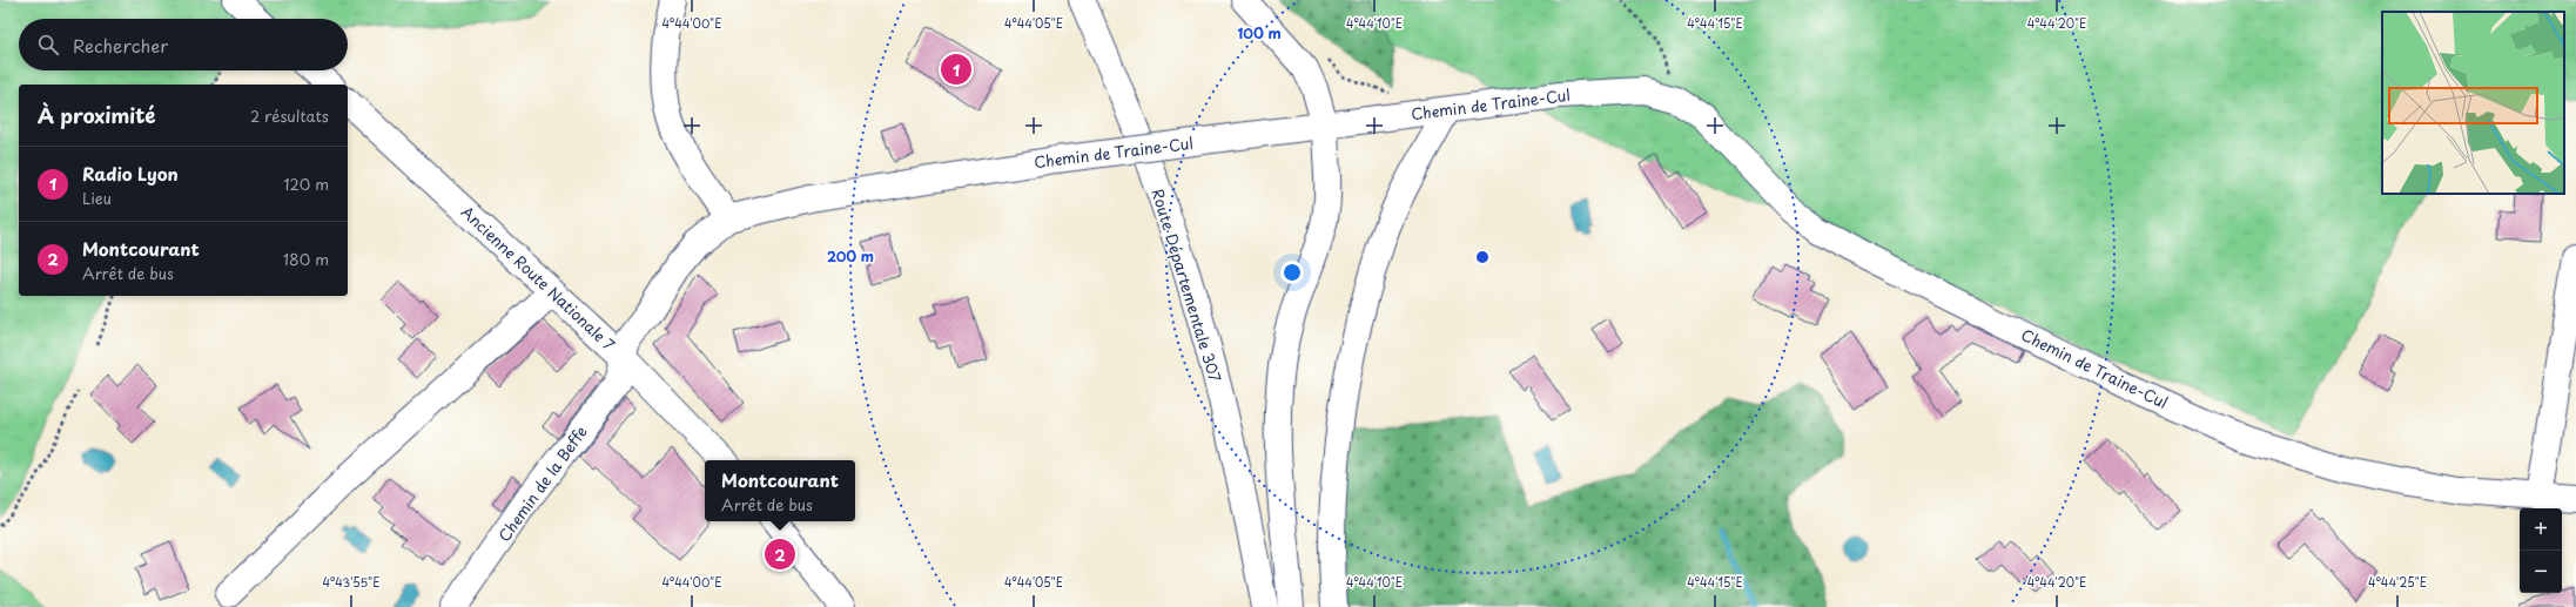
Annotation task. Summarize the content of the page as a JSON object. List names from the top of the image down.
{
  "streets": {
    "street": [
      "Chemin de Traine-Cul",
      "Ancienne Route Nationale 7",
      "Route Départementale 307",
      "Chemin de la Beffe"
    ]
  },
  "crossings": [
    ["Chemin de Traine-Cul", "Ancienne Route Nationale 7"],
    ["Chemin de Traine-Cul", "Chemin de la Beffe"],
    ["Ancienne Route Nationale 7", "Chemin de la Beffe"]
  ],
  "page": {
    "search": "Rechercher",
    "pins": ["1", "2"],
    "heading": ["À proximité", "2 résultats"],
    "list": [
      {
        "mark": "1",
        "name": "Radio Lyon",
        "note": "Lieu",
        "value": "120 m"
      },
      {
        "mark": "2",
        "name": "Montcourant",
        "note": "Arrêt de bus",
        "value": "180 m"
      }
    ],
    "popup": ["Montcourant", "Arrêt de bus"],
    "map_buttons": ["+", "−"]
  },
  "coordinates": [
    "4°44'00\"E",
    "4°44'05\"E",
    "4°44'10\"E",
    "4°44'15\"E",
    "4°44'20\"E",
    "4°43'55\"E",
    "4°44'25\"E"
  ],
  "rings": ["100 m", "200 m"]
}
